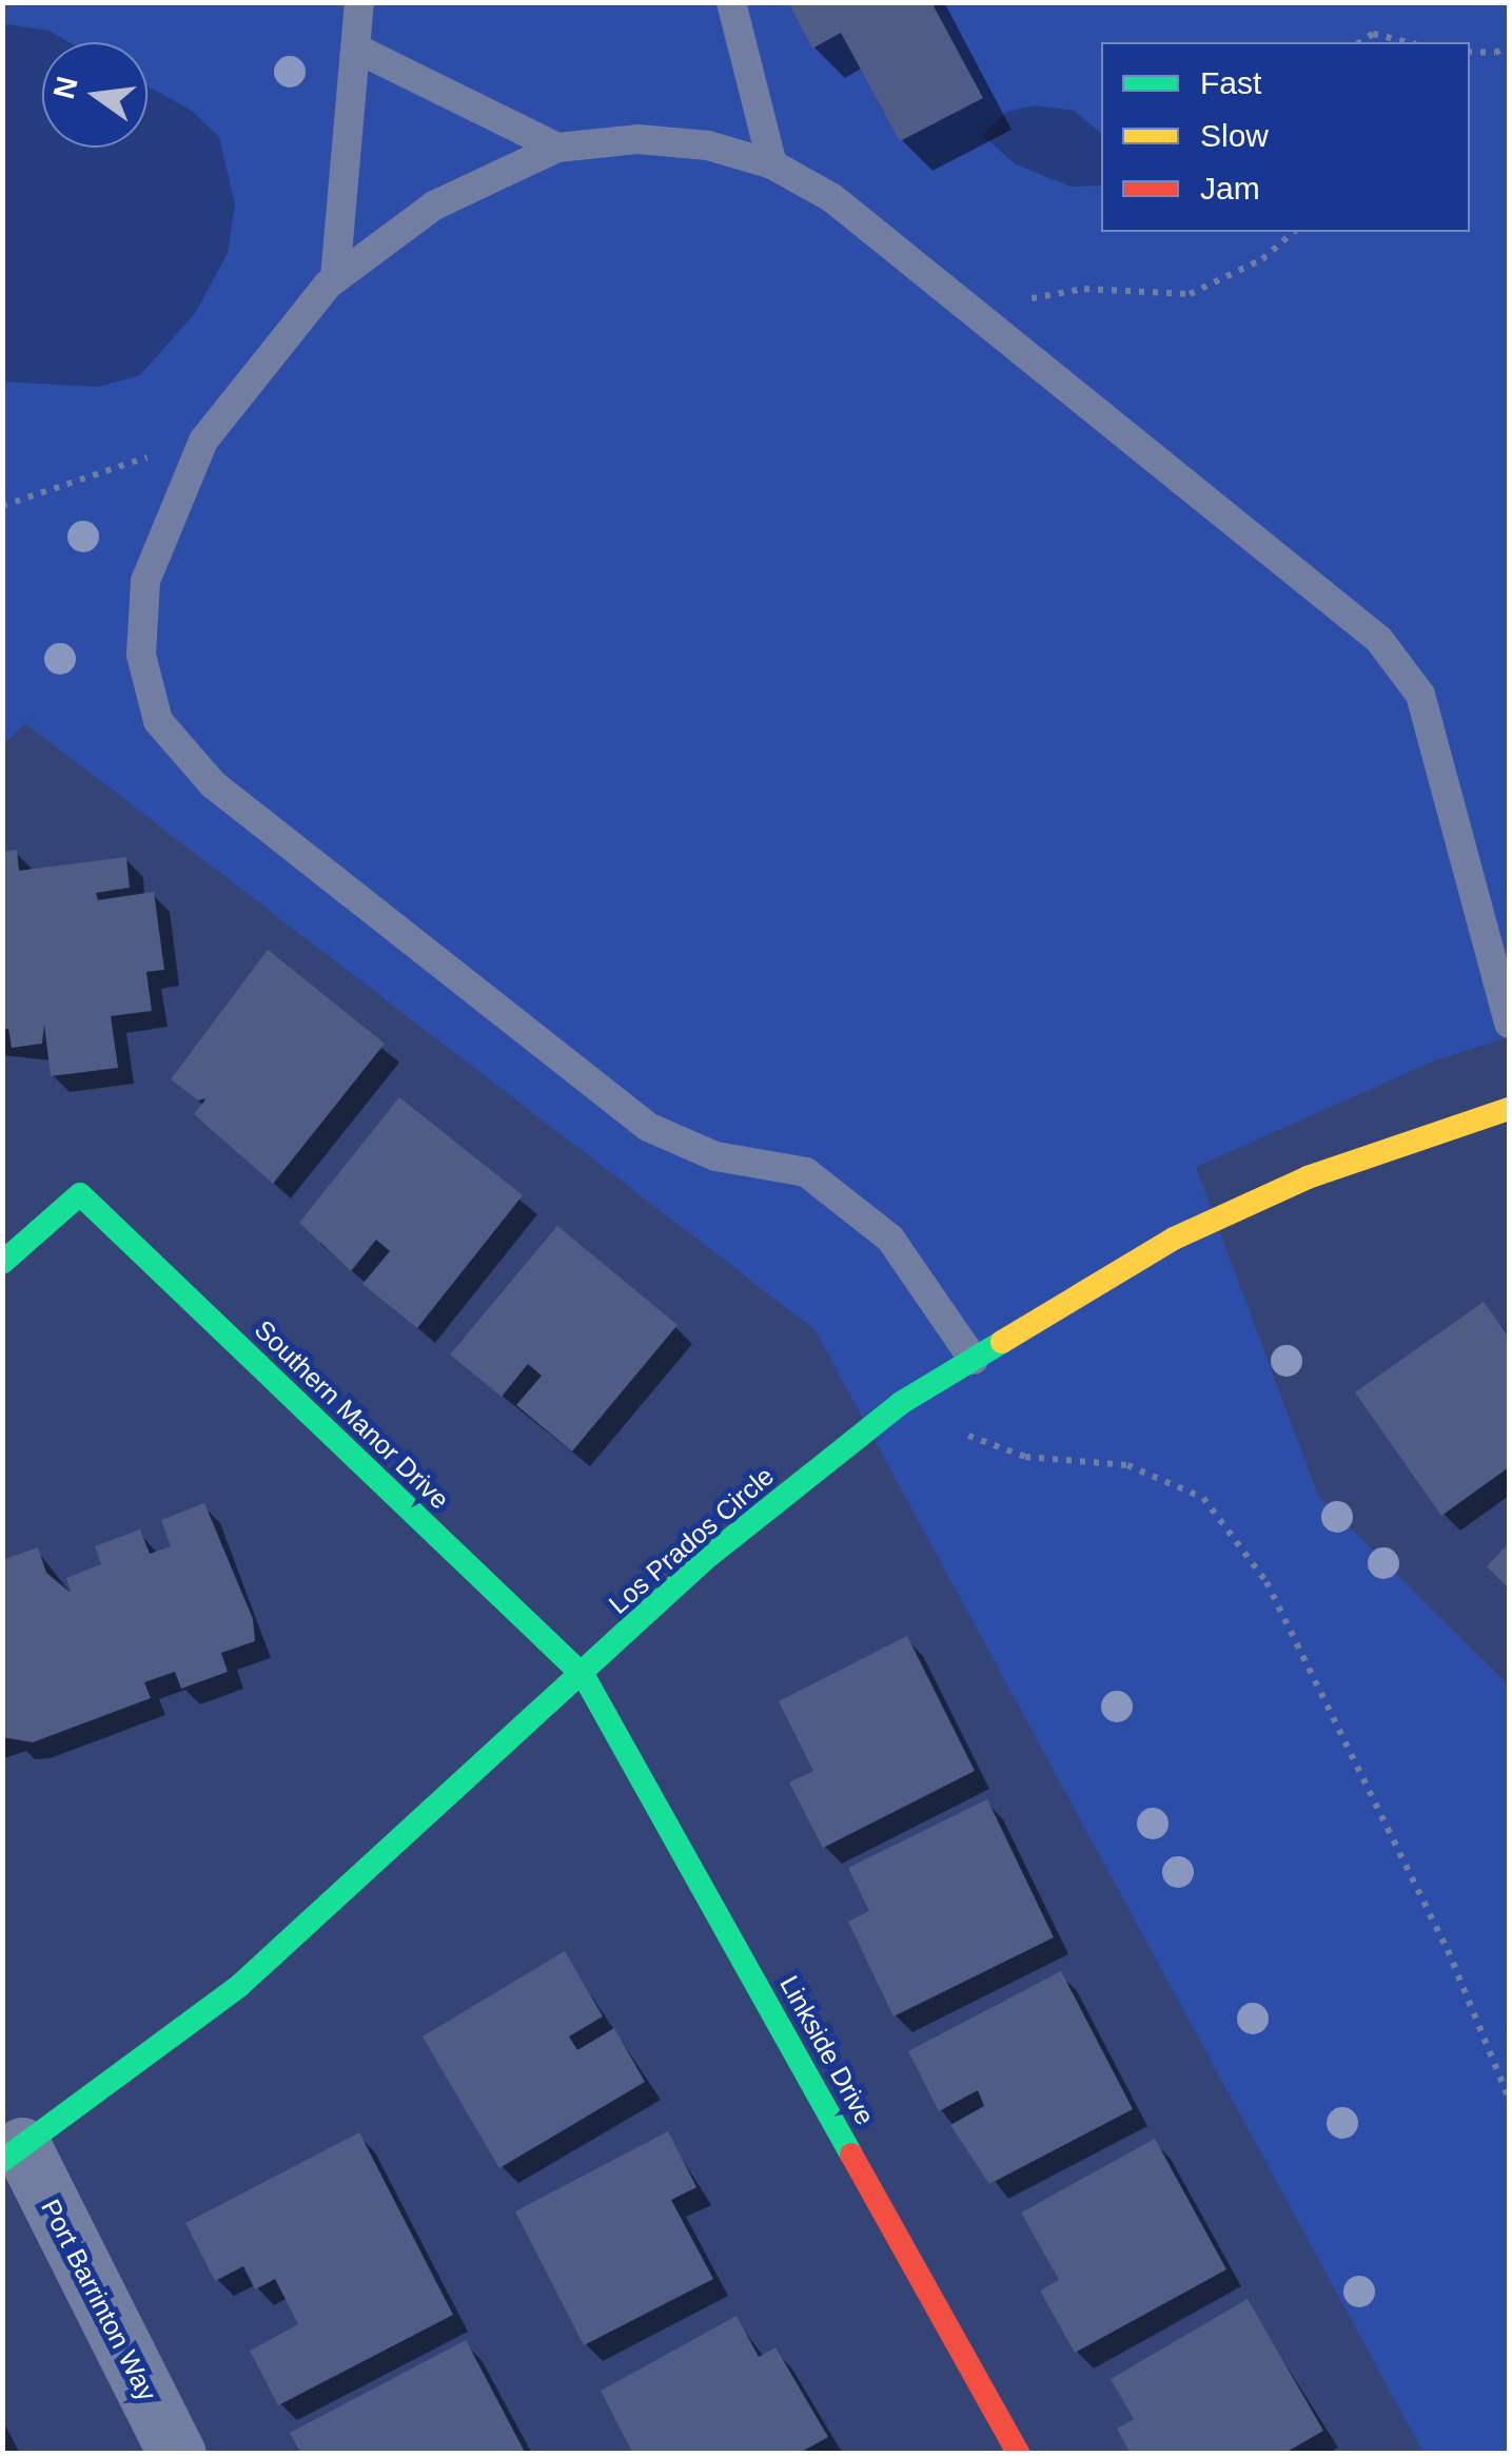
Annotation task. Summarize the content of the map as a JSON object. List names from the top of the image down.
{
  "streets": {
    "street": [
      "Southern Manor Drive",
      "Los Prados Circle",
      "Linkside Drive",
      "Port Barrinton Way"
    ]
  },
  "crossings": [
    ["Southern Manor Drive", "Los Prados Circle"],
    ["Southern Manor Drive", "Linkside Drive"],
    ["Los Prados Circle", "Linkside Drive"],
    ["Los Prados Circle", "Port Barrinton Way"]
  ],
  "legend": ["Fast", "Slow", "Jam"],
  "north": "left"
}
